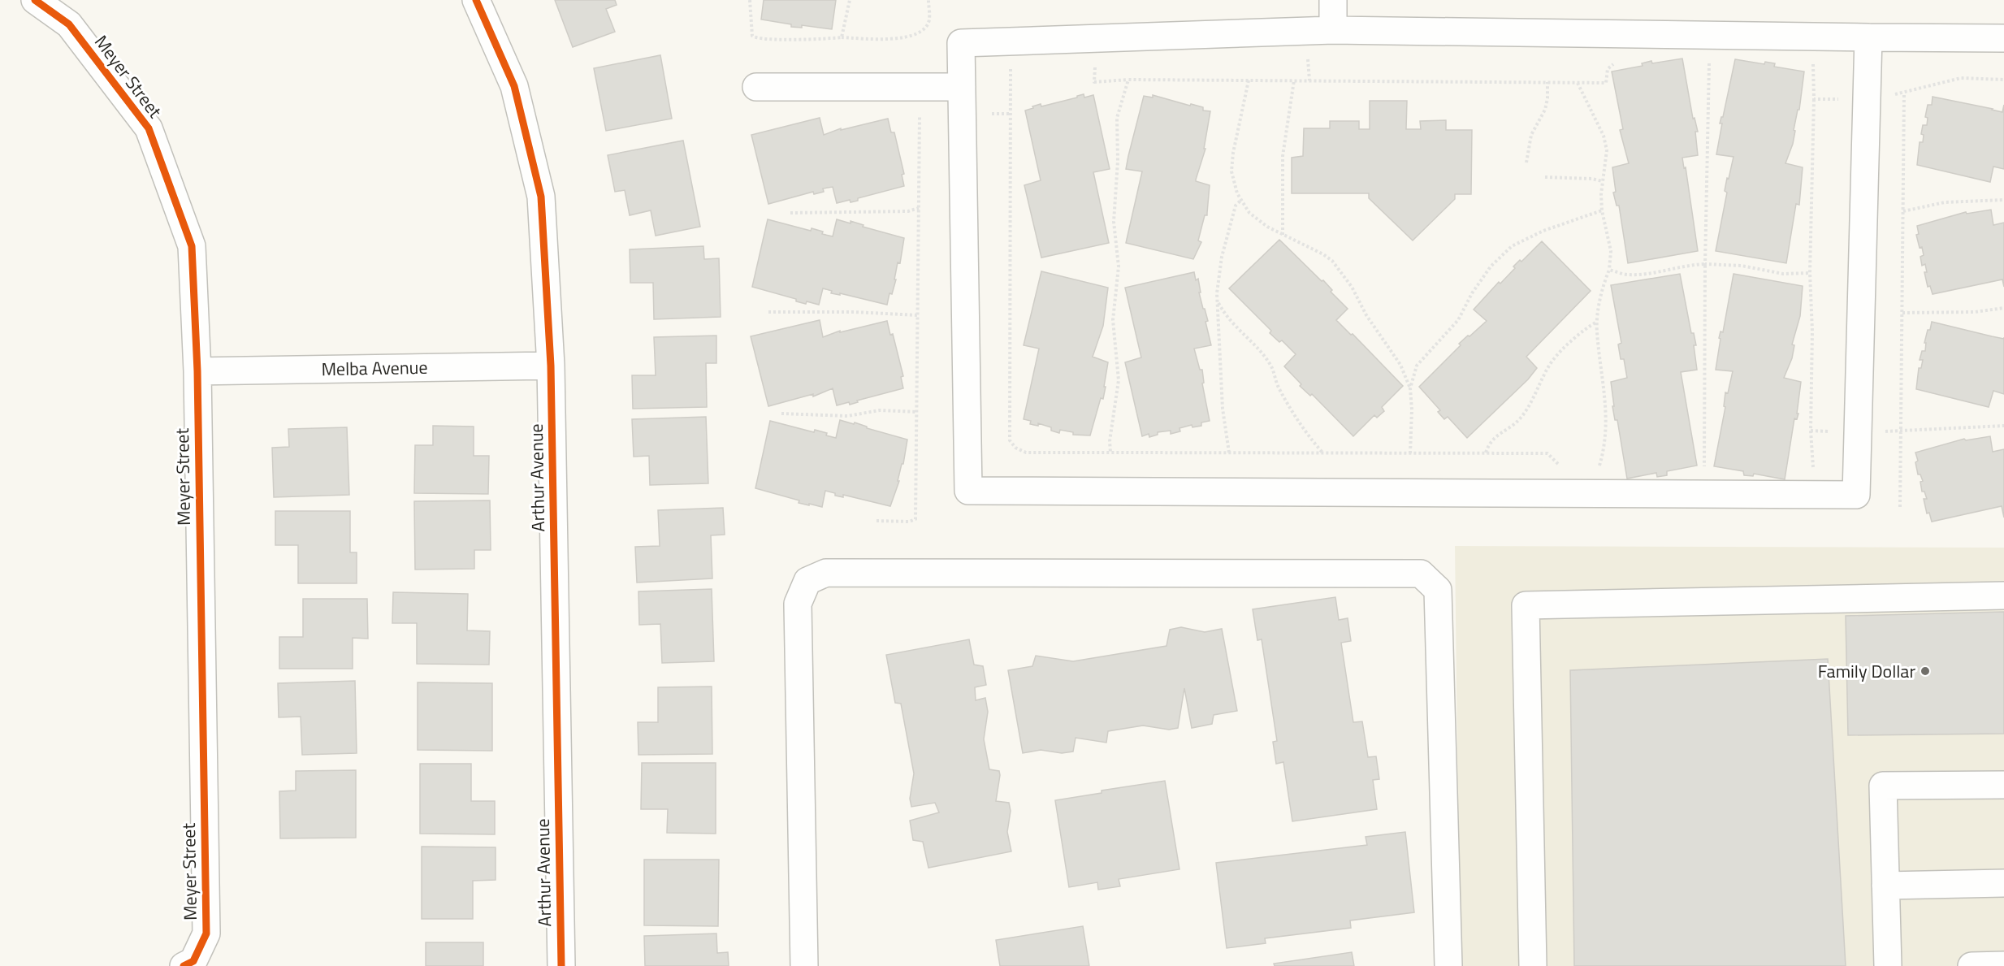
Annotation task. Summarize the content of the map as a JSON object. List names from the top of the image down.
{
  "streets": {
    "street": ["Meyer Street", "Melba Avenue", "Arthur Avenue"]
  },
  "crossings": [
    ["Meyer Street", "Melba Avenue"],
    ["Melba Avenue", "Arthur Avenue"]
  ],
  "places": ["Family Dollar"]
}
